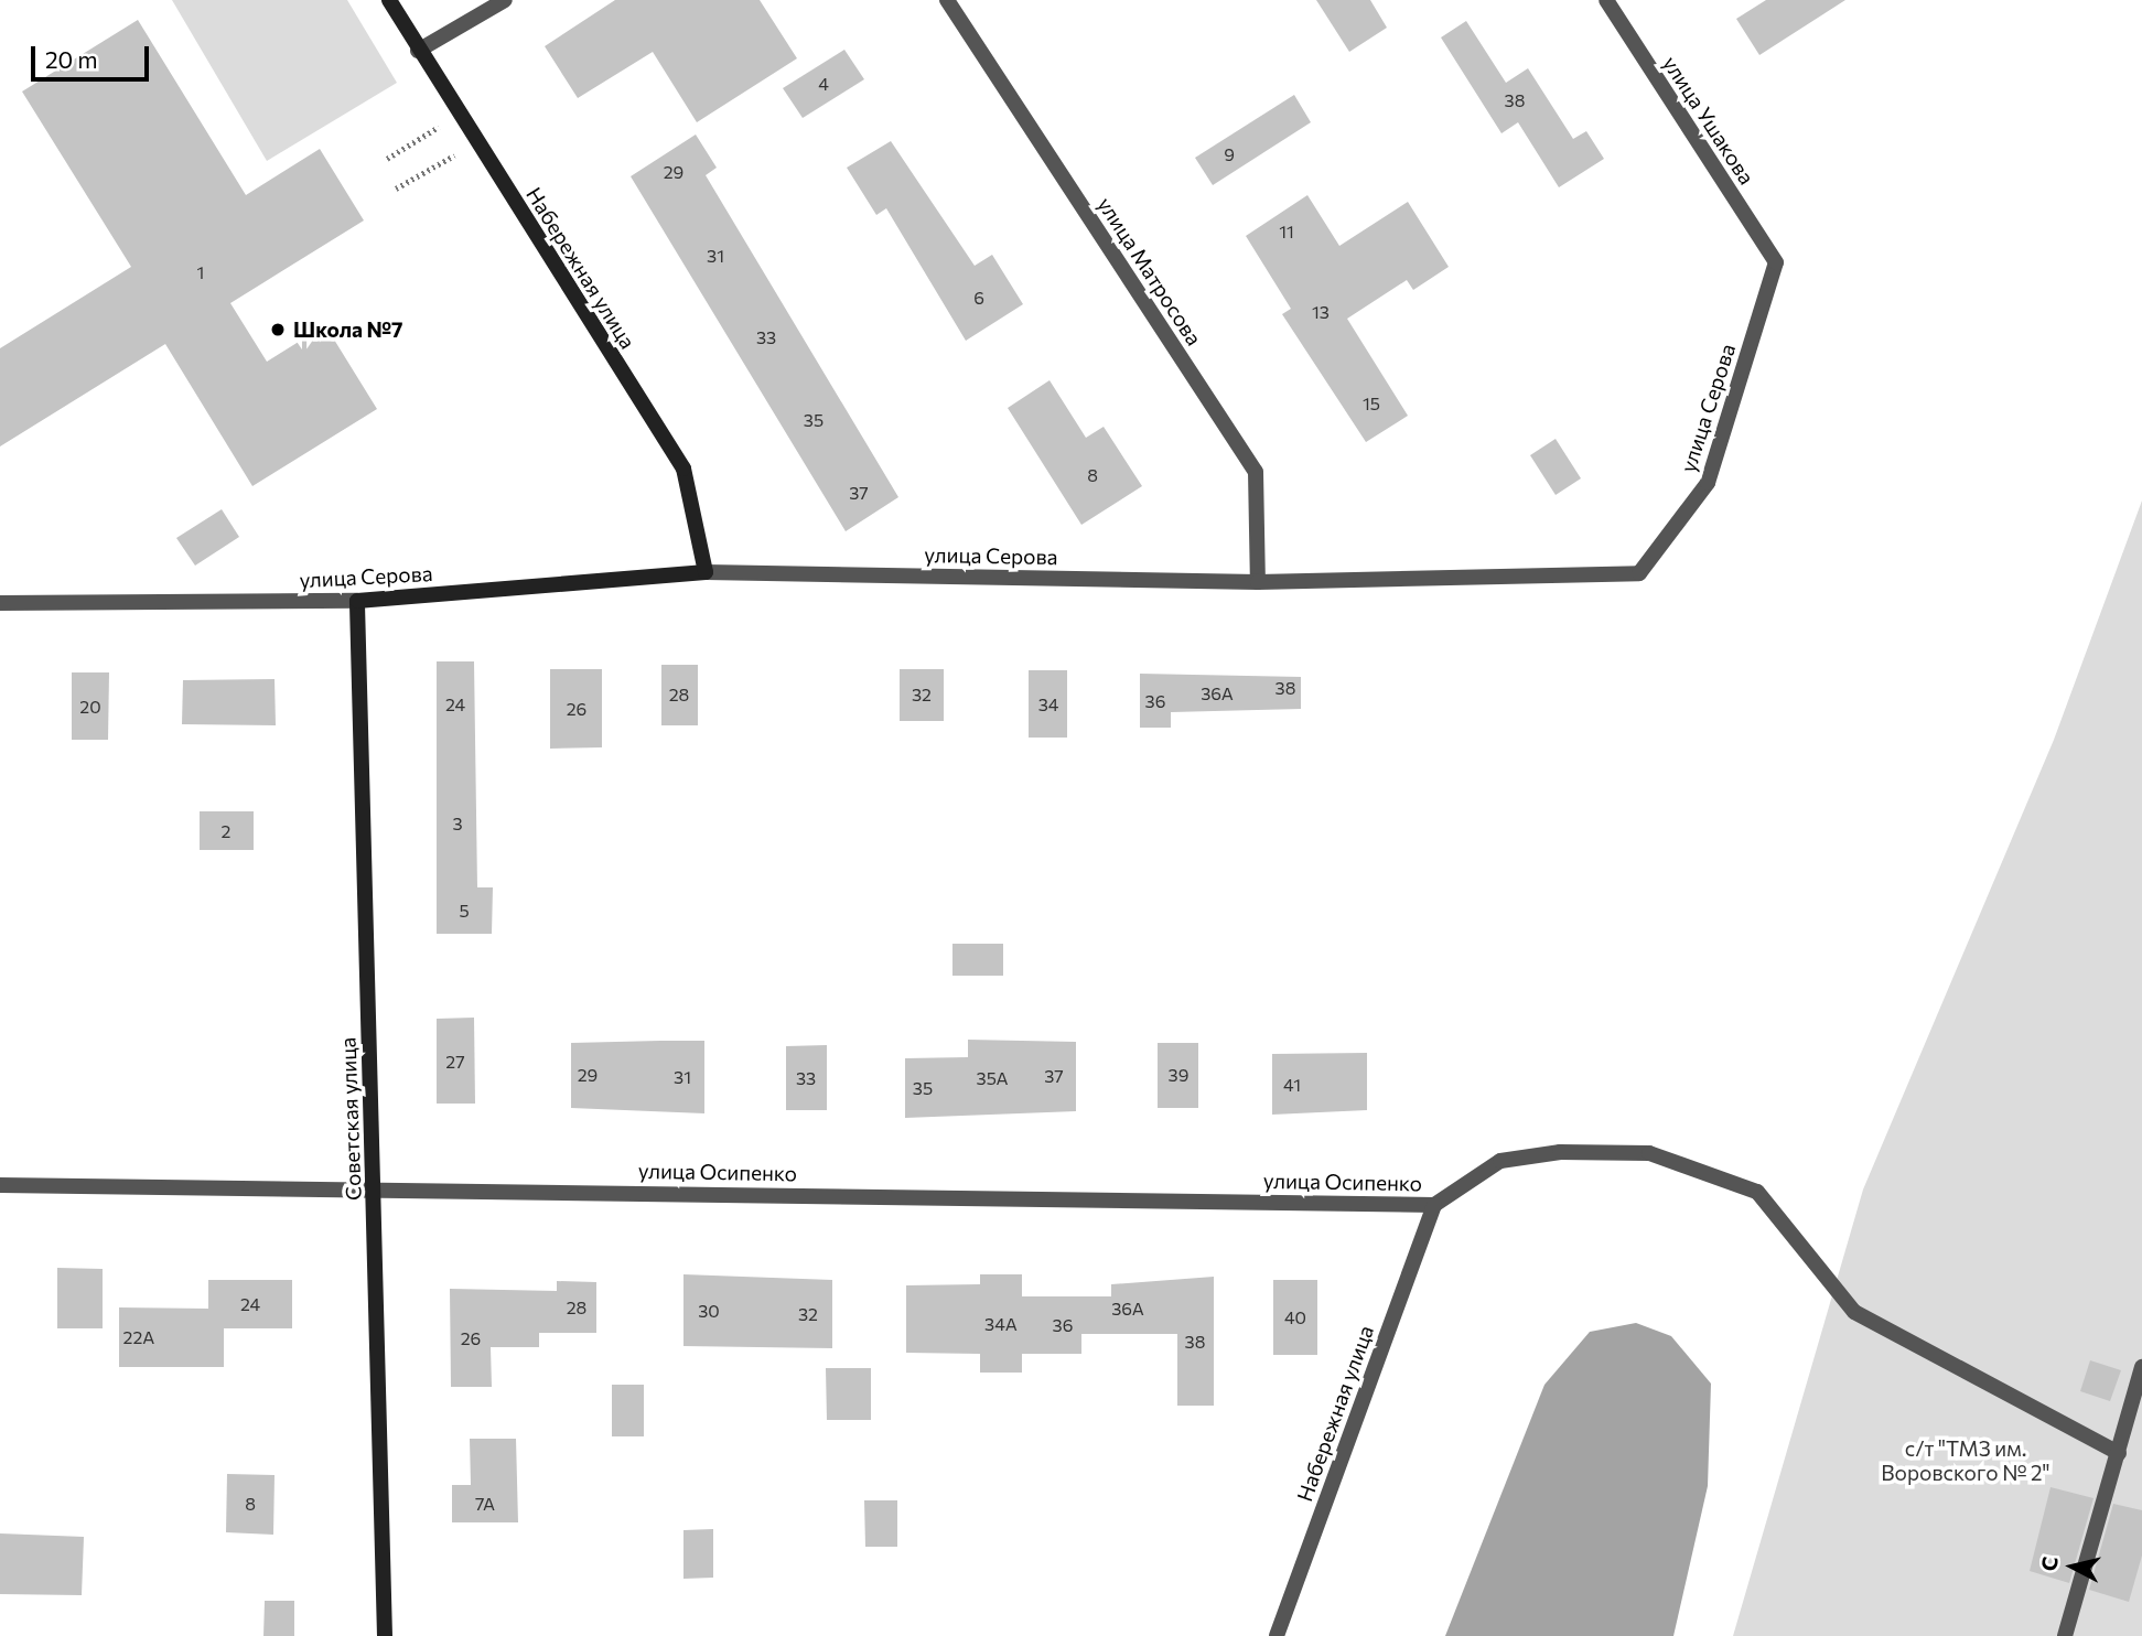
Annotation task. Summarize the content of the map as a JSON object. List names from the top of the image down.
{
  "streets": {
    "street": [
      "улица Ушакова",
      "Набережная улица",
      "улица Матросова",
      "улица Серова",
      "Советская улица",
      "улица Осипенко"
    ]
  },
  "crossings": [
    ["улица Ушакова", "улица Серова"],
    ["Набережная улица", "улица Серова"],
    ["Набережная улица", "улица Осипенко"],
    ["улица Матросова", "улица Серова"],
    ["улица Серова", "Советская улица"],
    ["Советская улица", "улица Осипенко"]
  ],
  "parks": ["с/т \"ТМЗ им. Воровского № 2\""],
  "places": ["Школа №7"],
  "house_numbers": [
    "4",
    "38",
    "9",
    "29",
    "11",
    "31",
    "1",
    "6",
    "13",
    "33",
    "15",
    "35",
    "8",
    "37",
    "38",
    "36А",
    "28",
    "32",
    "36",
    "24",
    "34",
    "20",
    "26",
    "3",
    "2",
    "5",
    "27",
    "29",
    "39",
    "37",
    "31",
    "33",
    "35А",
    "41",
    "35",
    "24",
    "28",
    "36А",
    "30",
    "32",
    "40",
    "34А",
    "36",
    "22А",
    "26",
    "38",
    "8",
    "7А"
  ],
  "scale_bar": "20 m",
  "north": "left"
}
